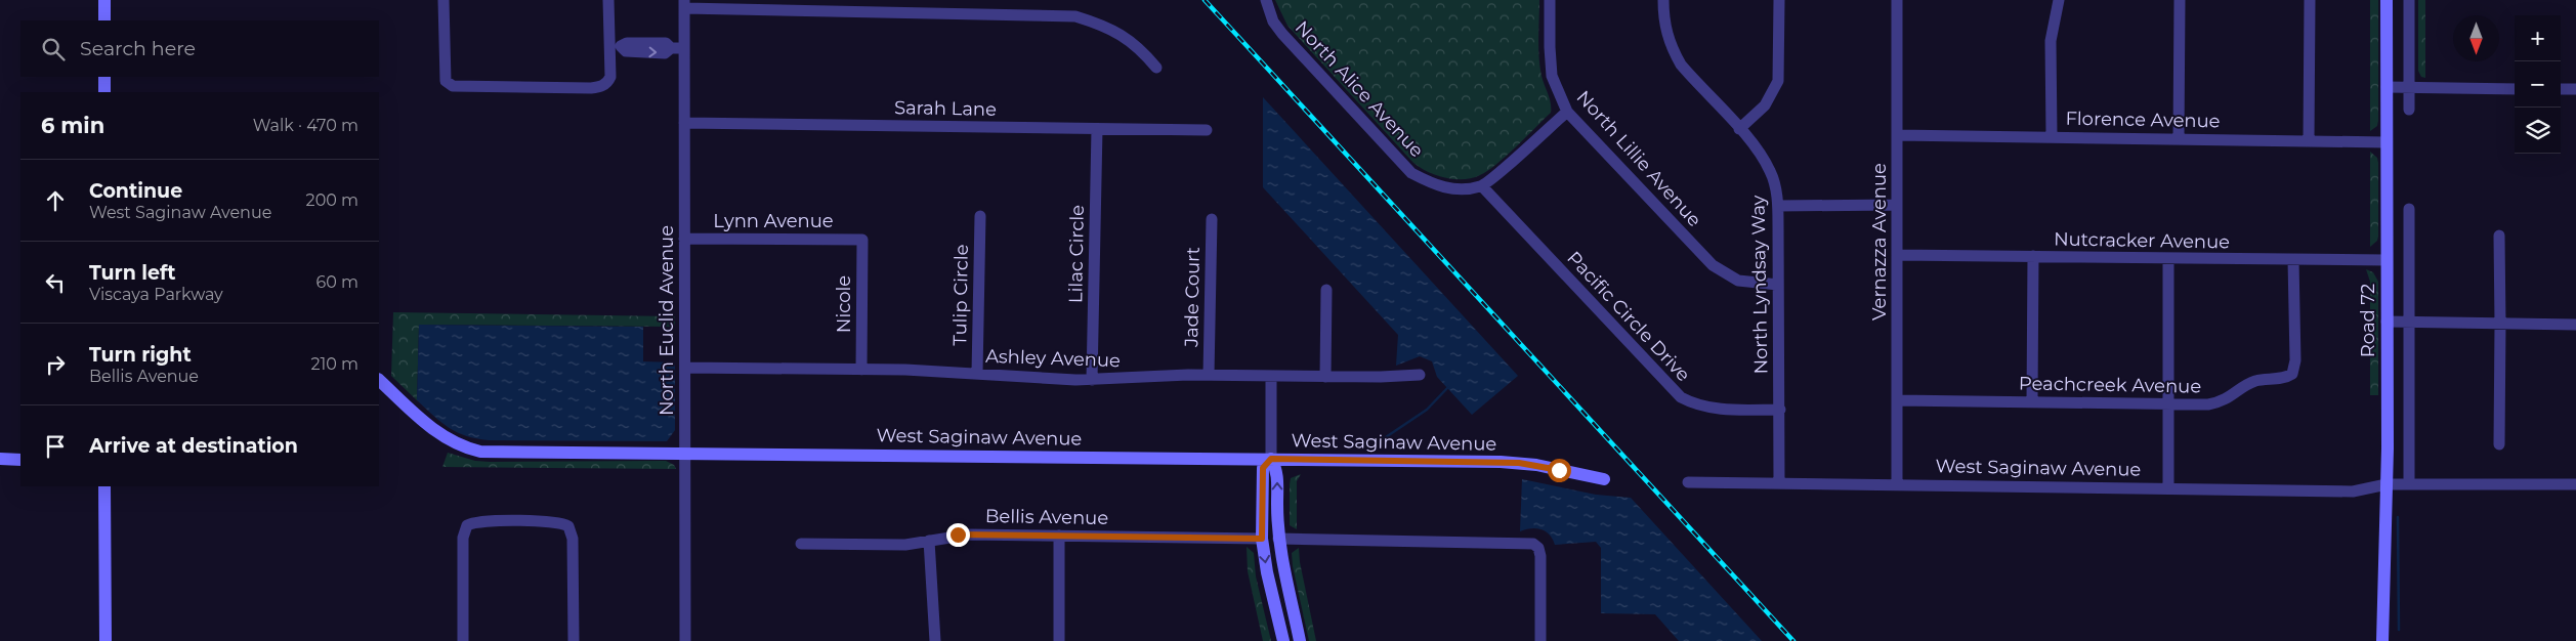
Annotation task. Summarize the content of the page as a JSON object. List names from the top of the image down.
{
  "streets": {
    "street": [
      "North Alice Avenue",
      "Sarah Lane",
      "Florence Avenue",
      "North Lillie Avenue",
      "Lynn Avenue",
      "Nutcracker Avenue",
      "Vernazza Avenue",
      "Lilac Circle",
      "North Lyndsay Way",
      "Tulip Circle",
      "Jade Court",
      "Nicole",
      "Pacific Circle Drive",
      "North Euclid Avenue",
      "Road 72",
      "Ashley Avenue",
      "Peachcreek Avenue",
      "West Saginaw Avenue",
      "Bellis Avenue"
    ]
  },
  "crossings": [
    ["North Alice Avenue", "Pacific Circle Drive"],
    ["Sarah Lane", "Lilac Circle"],
    ["Sarah Lane", "North Euclid Avenue"],
    ["Florence Avenue", "Vernazza Avenue"],
    ["Florence Avenue", "Road 72"],
    ["North Lillie Avenue", "North Lyndsay Way"],
    ["Lynn Avenue", "Nicole"],
    ["Lynn Avenue", "North Euclid Avenue"],
    ["Nutcracker Avenue", "Vernazza Avenue"],
    ["Nutcracker Avenue", "Road 72"],
    ["Nutcracker Avenue", "Peachcreek Avenue"],
    ["Vernazza Avenue", "Peachcreek Avenue"],
    ["Vernazza Avenue", "West Saginaw Avenue"],
    ["Lilac Circle", "Ashley Avenue"],
    ["North Lyndsay Way", "Pacific Circle Drive"],
    ["North Lyndsay Way", "West Saginaw Avenue"],
    ["Tulip Circle", "Ashley Avenue"],
    ["Jade Court", "Ashley Avenue"],
    ["Nicole", "Ashley Avenue"],
    ["North Euclid Avenue", "Ashley Avenue"],
    ["North Euclid Avenue", "West Saginaw Avenue"],
    ["Road 72", "West Saginaw Avenue"]
  ],
  "north": "bottom",
  "page": {
    "map_buttons": ["+", "−"],
    "search": "Search here",
    "heading": ["6 min", "Walk · 470 m"],
    "list": [
      ["Continue", "West Saginaw Avenue", "200 m"],
      ["Turn left", "Viscaya Parkway", "60 m"],
      ["Turn right", "Bellis Avenue", "210 m"],
      "Arrive at destination"
    ]
  }
}
